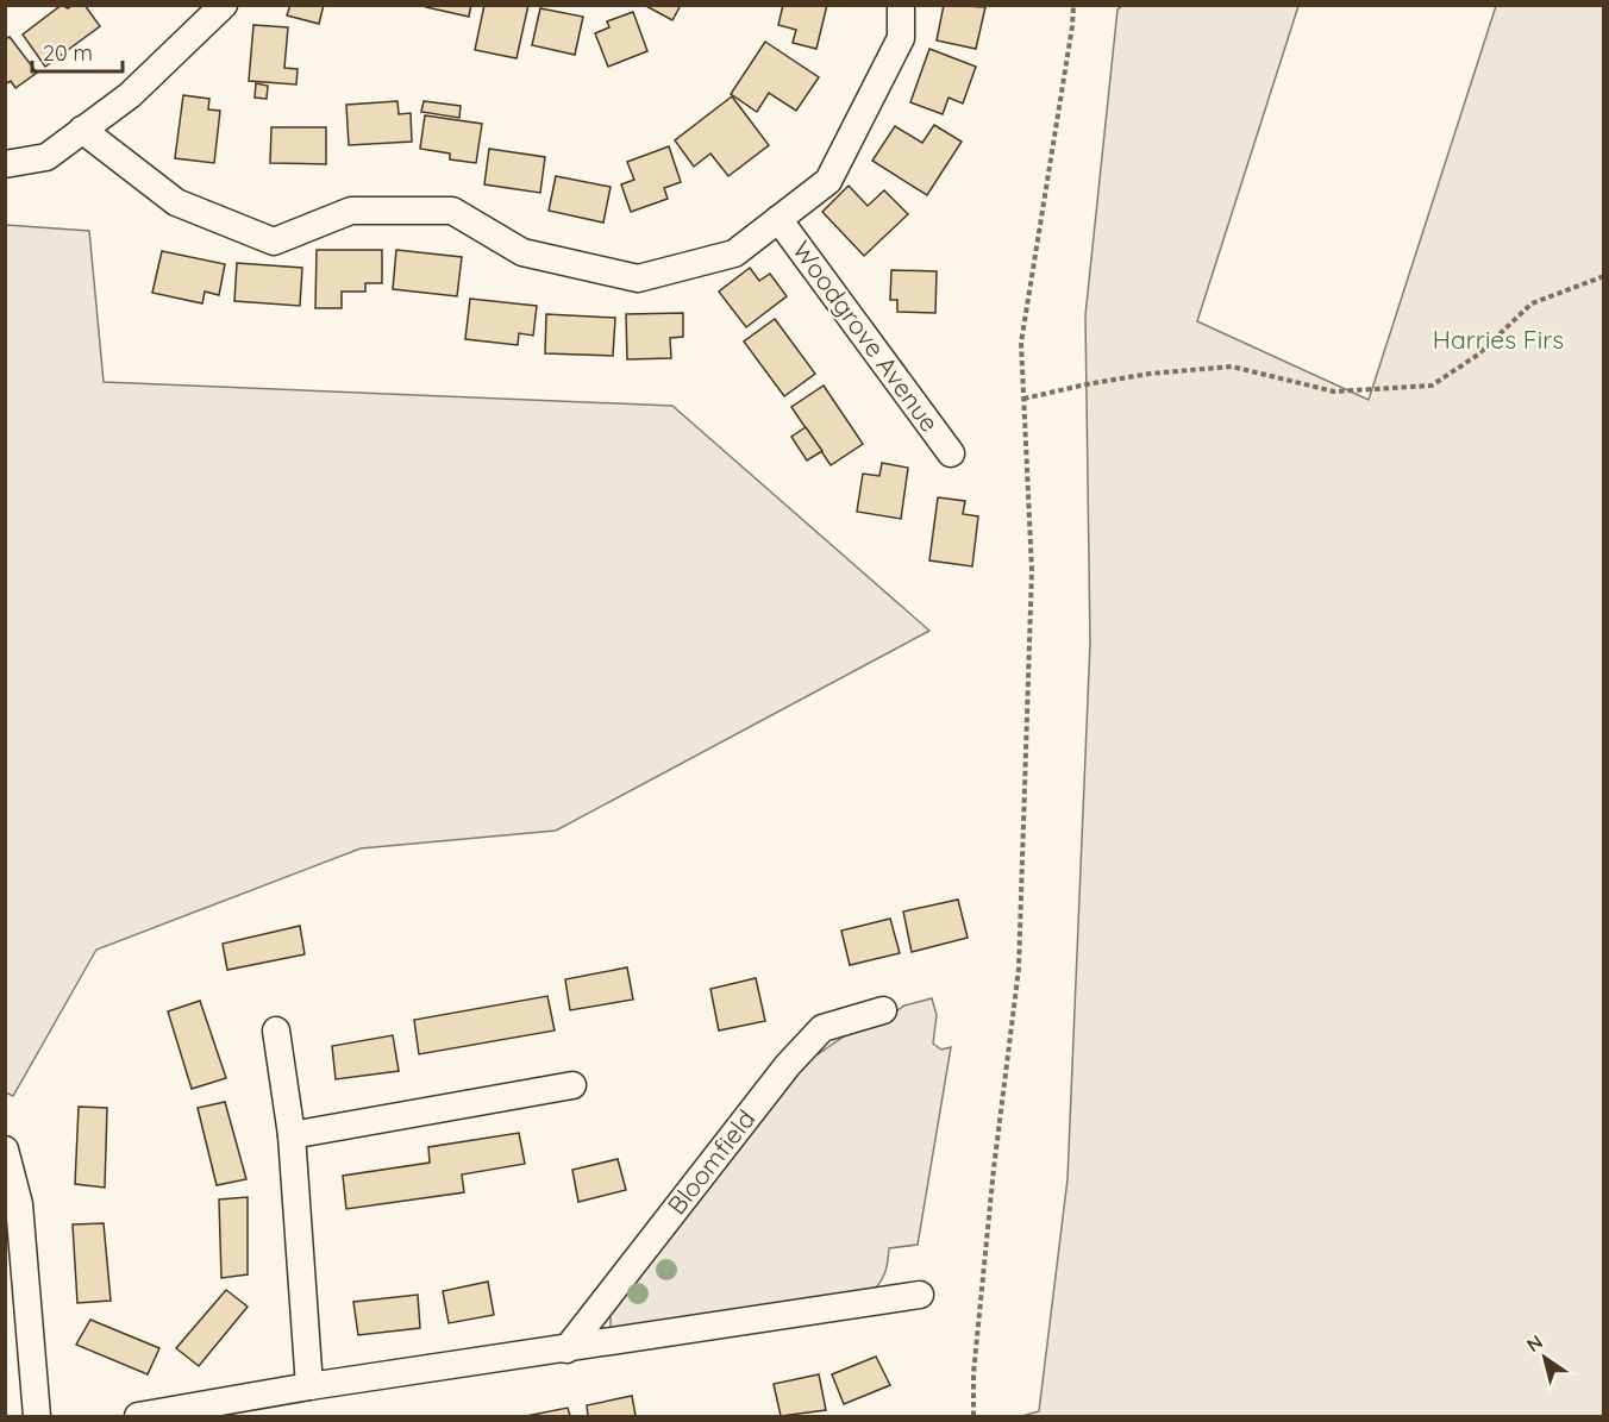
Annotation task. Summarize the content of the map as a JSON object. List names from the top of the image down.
{
  "streets": {
    "street": ["Woodgrove Avenue", "Bloomfield"]
  },
  "parks": ["Harries Firs"],
  "scale_bar": "20 m",
  "north": "top left"
}
